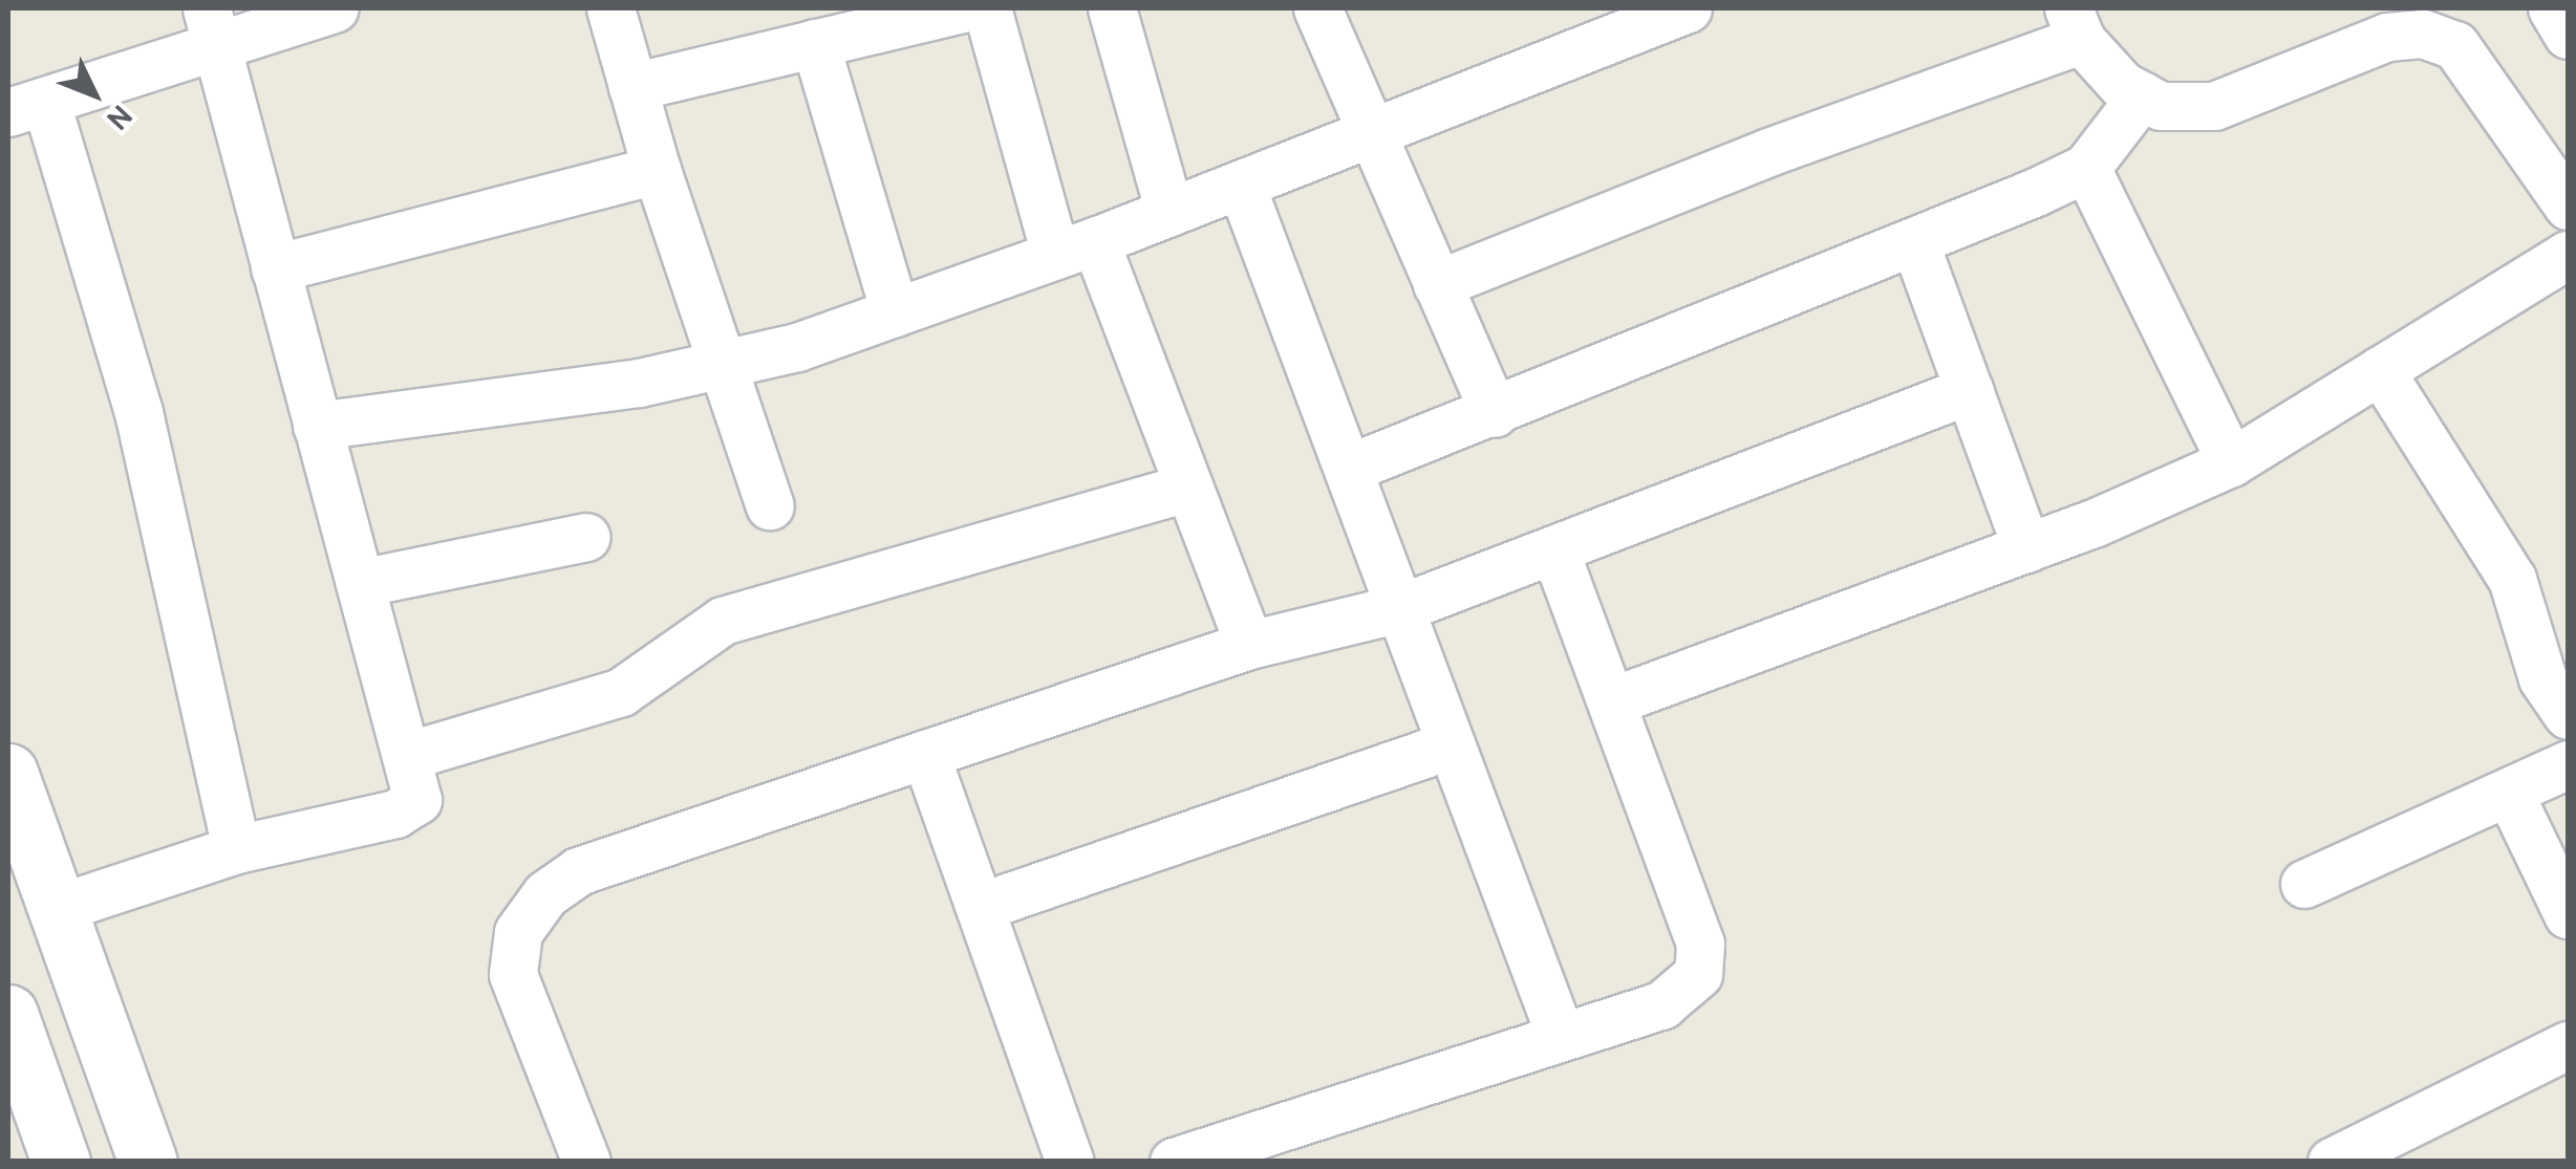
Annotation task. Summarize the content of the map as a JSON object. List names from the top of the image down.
{
  "north": "bottom right"
}
